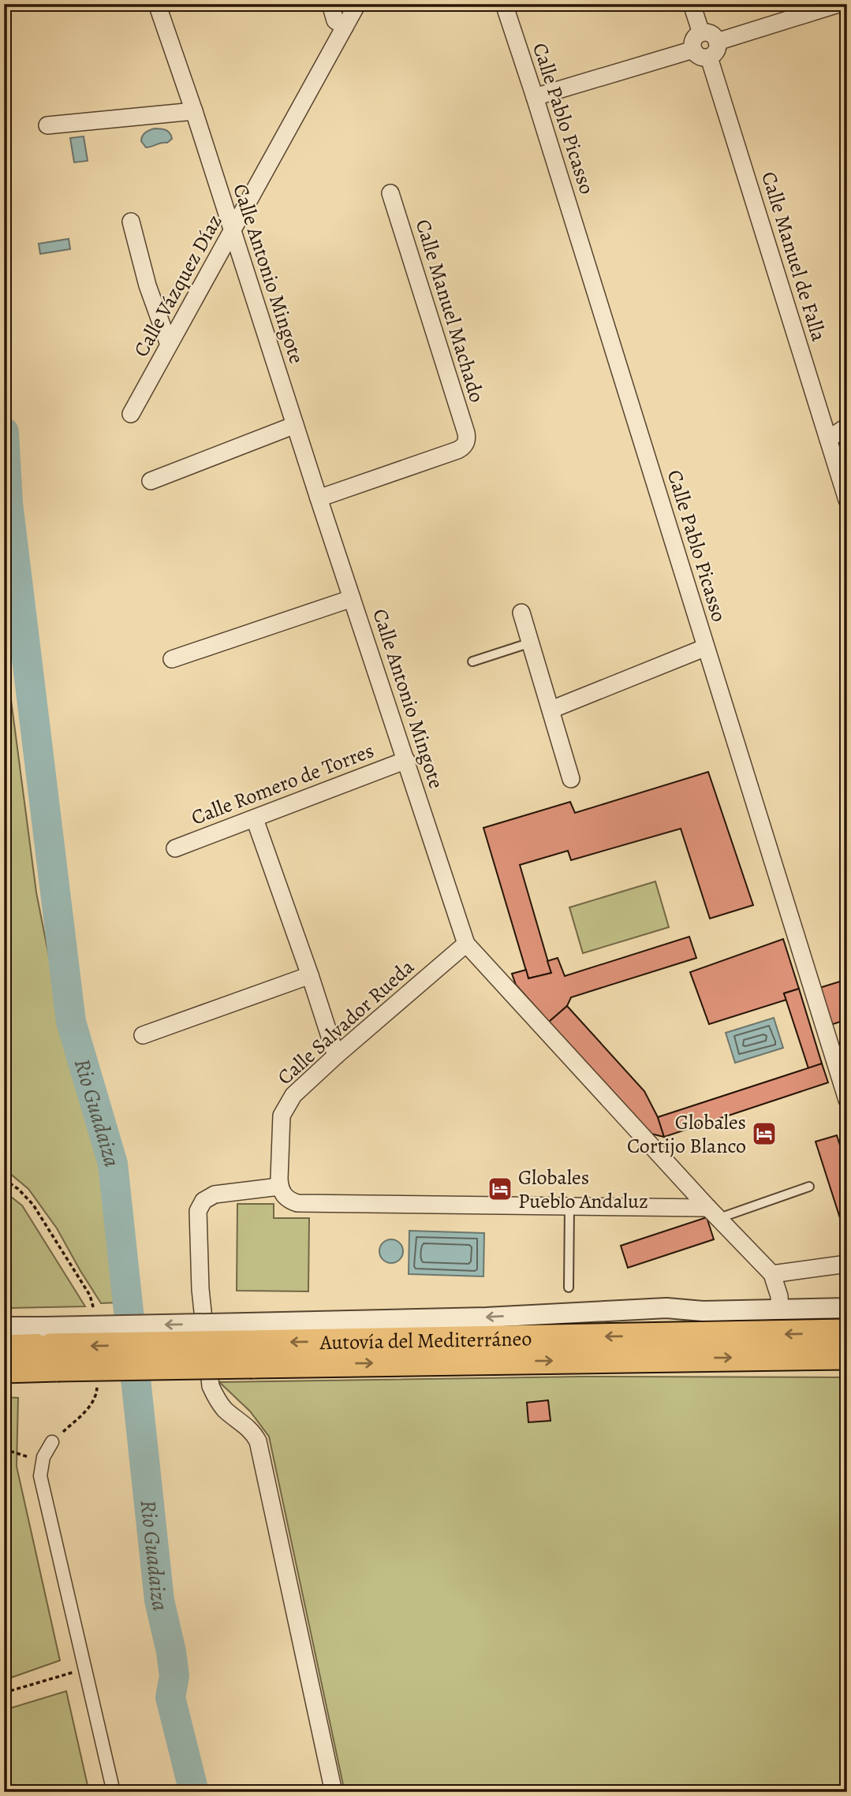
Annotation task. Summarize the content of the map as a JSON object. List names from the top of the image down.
{
  "streets": {
    "highway": ["Autovía del Mediterráneo"],
    "street": [
      "Calle Pablo Picasso",
      "Calle Manuel de Falla",
      "Calle Antonio Mingote",
      "Calle Vázquez Díaz",
      "Calle Manuel Machado",
      "Calle Romero de Torres",
      "Calle Salvador Rueda"
    ]
  },
  "crossings": [
    ["Calle Antonio Mingote", "Calle Vázquez Díaz"],
    ["Calle Antonio Mingote", "Calle Manuel Machado"],
    ["Calle Antonio Mingote", "Calle Romero de Torres"],
    ["Calle Antonio Mingote", "Calle Salvador Rueda"]
  ],
  "water": ["Rio Guadaiza"],
  "places": {
    "hotel": ["Globales Cortijo Blanco", "Globales Pueblo Andaluz"]
  }
}
